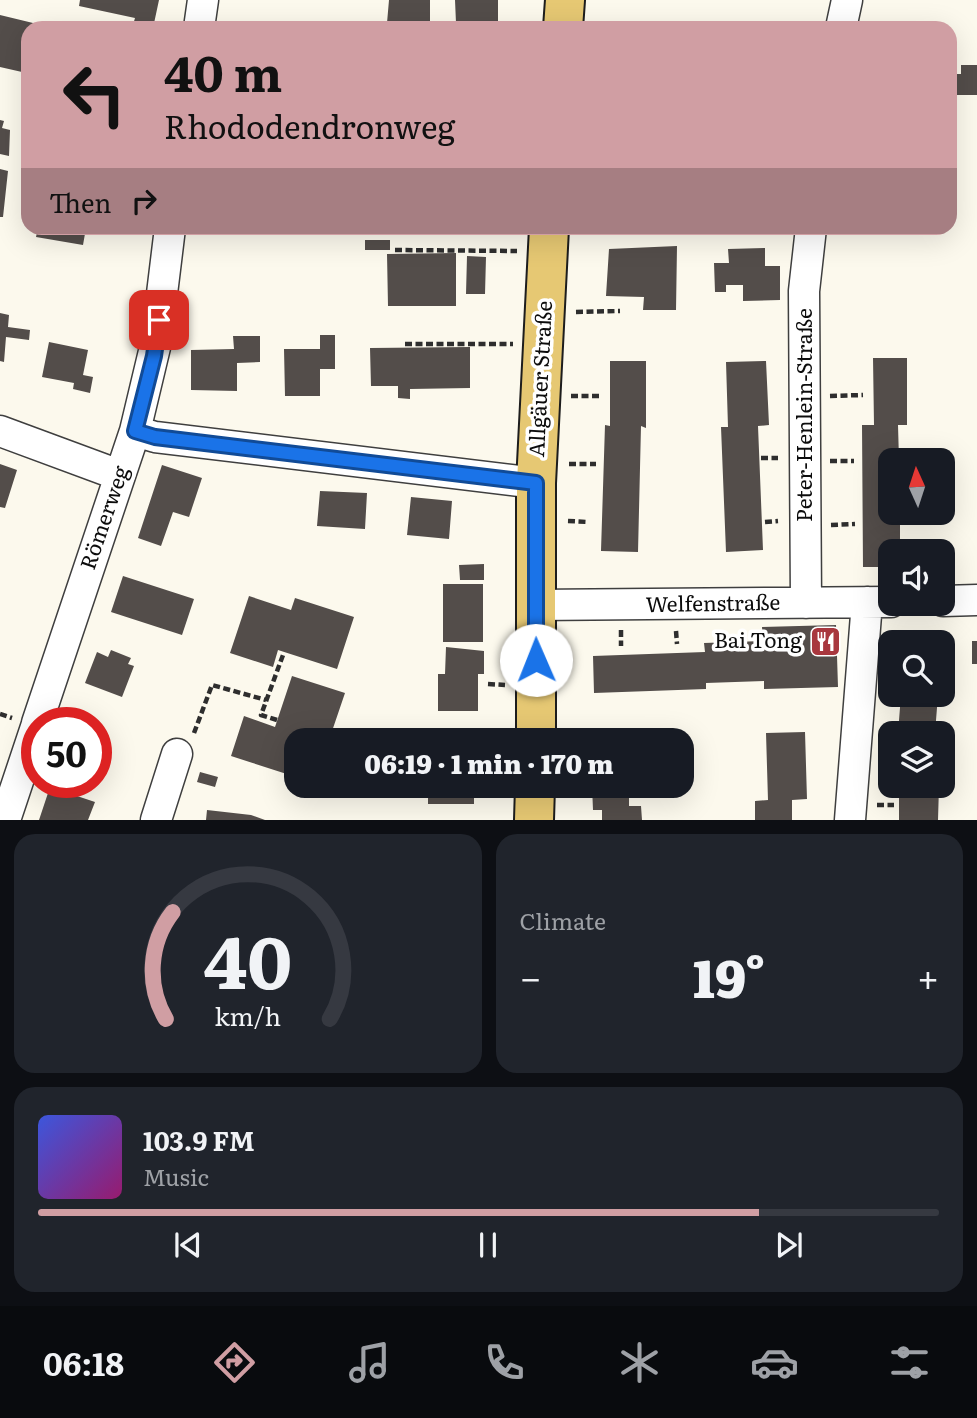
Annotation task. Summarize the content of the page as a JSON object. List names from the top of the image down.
{
  "streets": {
    "main road": ["Allgäuer Straße"],
    "street": ["Peter-Henlein-Straße", "Römerweg", "Welfenstraße"]
  },
  "crossings": [
    ["Allgäuer Straße", "Welfenstraße"],
    ["Peter-Henlein-Straße", "Welfenstraße"]
  ],
  "places": {
    "restaurant": ["Bai Tong"]
  },
  "north": "top",
  "page": {
    "turn": ["40 m", "Rhododendronweg"],
    "then": "Then",
    "limit": "50",
    "trip": "06:19 · 1 min · 170 m",
    "tile": "Climate",
    "heat": ["−", "19°", "+"],
    "song": ["103.9 FM", "Music"],
    "tabs": "06:18",
    "gauge": ["40", "km/h"]
  }
}
